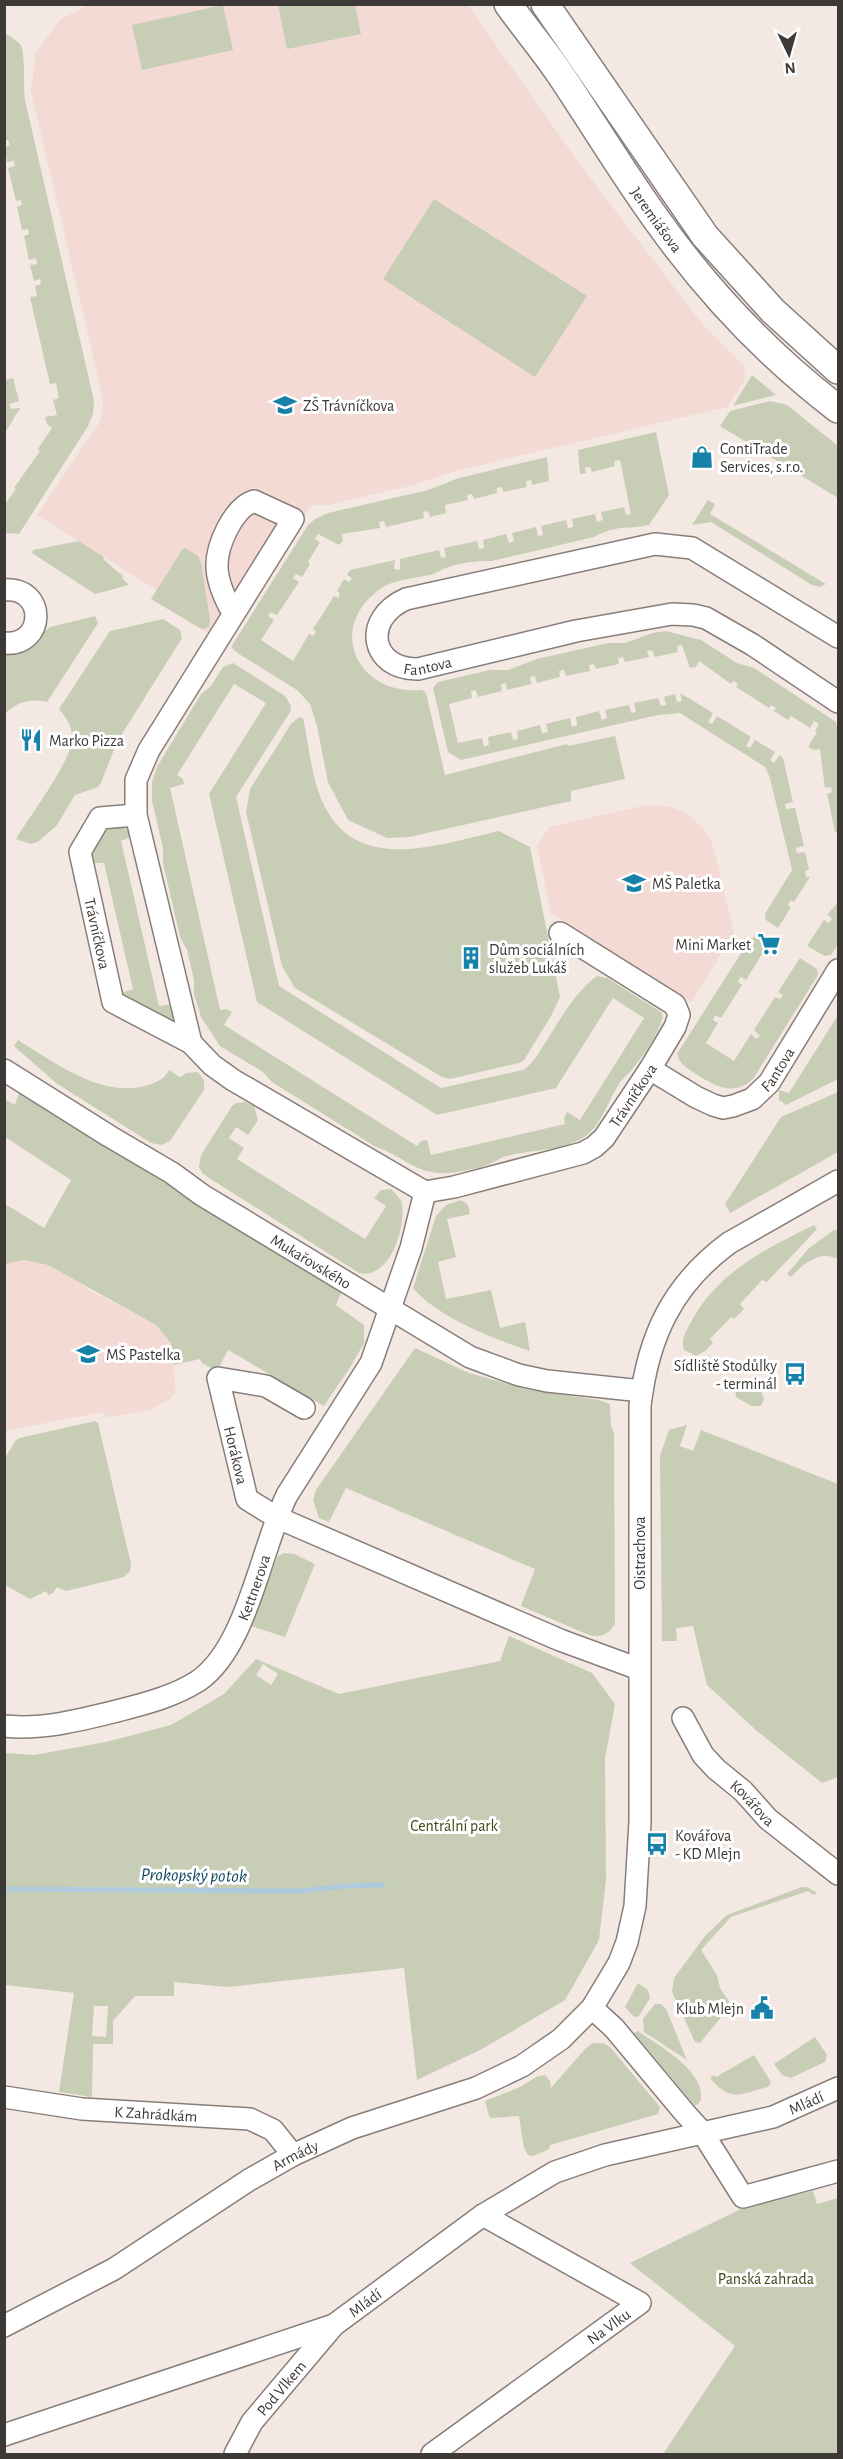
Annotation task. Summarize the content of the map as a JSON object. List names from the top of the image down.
{
  "streets": {
    "main road": ["Jeremiášova"],
    "street": [
      "Fantova",
      "Trávníčkova",
      "Mukařovského",
      "Horákova",
      "Oistrachova",
      "Kettnerova",
      "Kovářova",
      "Mládí",
      "K Zahrádkám",
      "Armády",
      "Na Vlku",
      "Pod Vlkem"
    ]
  },
  "crossings": [
    ["Fantova", "Trávníčkova"],
    ["Mukařovského", "Oistrachova"],
    ["Mukařovského", "Kettnerova"],
    ["Horákova", "Oistrachova"],
    ["Horákova", "Kettnerova"],
    ["Oistrachova", "Armády"],
    ["Mládí", "Na Vlku"],
    ["Mládí", "Pod Vlkem"],
    ["K Zahrádkám", "Armády"]
  ],
  "water": ["Prokopský potok"],
  "parks": ["Centrální park", "Panská zahrada"],
  "places": {
    "school or university": ["ZŠ Trávníčkova", "MŠ Paletka", "MŠ Pastelka"],
    "shop": ["ContiTrade Services, s.r.o."],
    "restaurant": ["Marko Pizza"],
    "supermarket": ["Mini Market"],
    "building": ["Dům sociálních služeb Lukáš"],
    "bus stop": ["Sídliště Stodůlky - terminál", "Kovářova - KD Mlejn"],
    "public building": ["Klub Mlejn"]
  },
  "north": "bottom"
}
